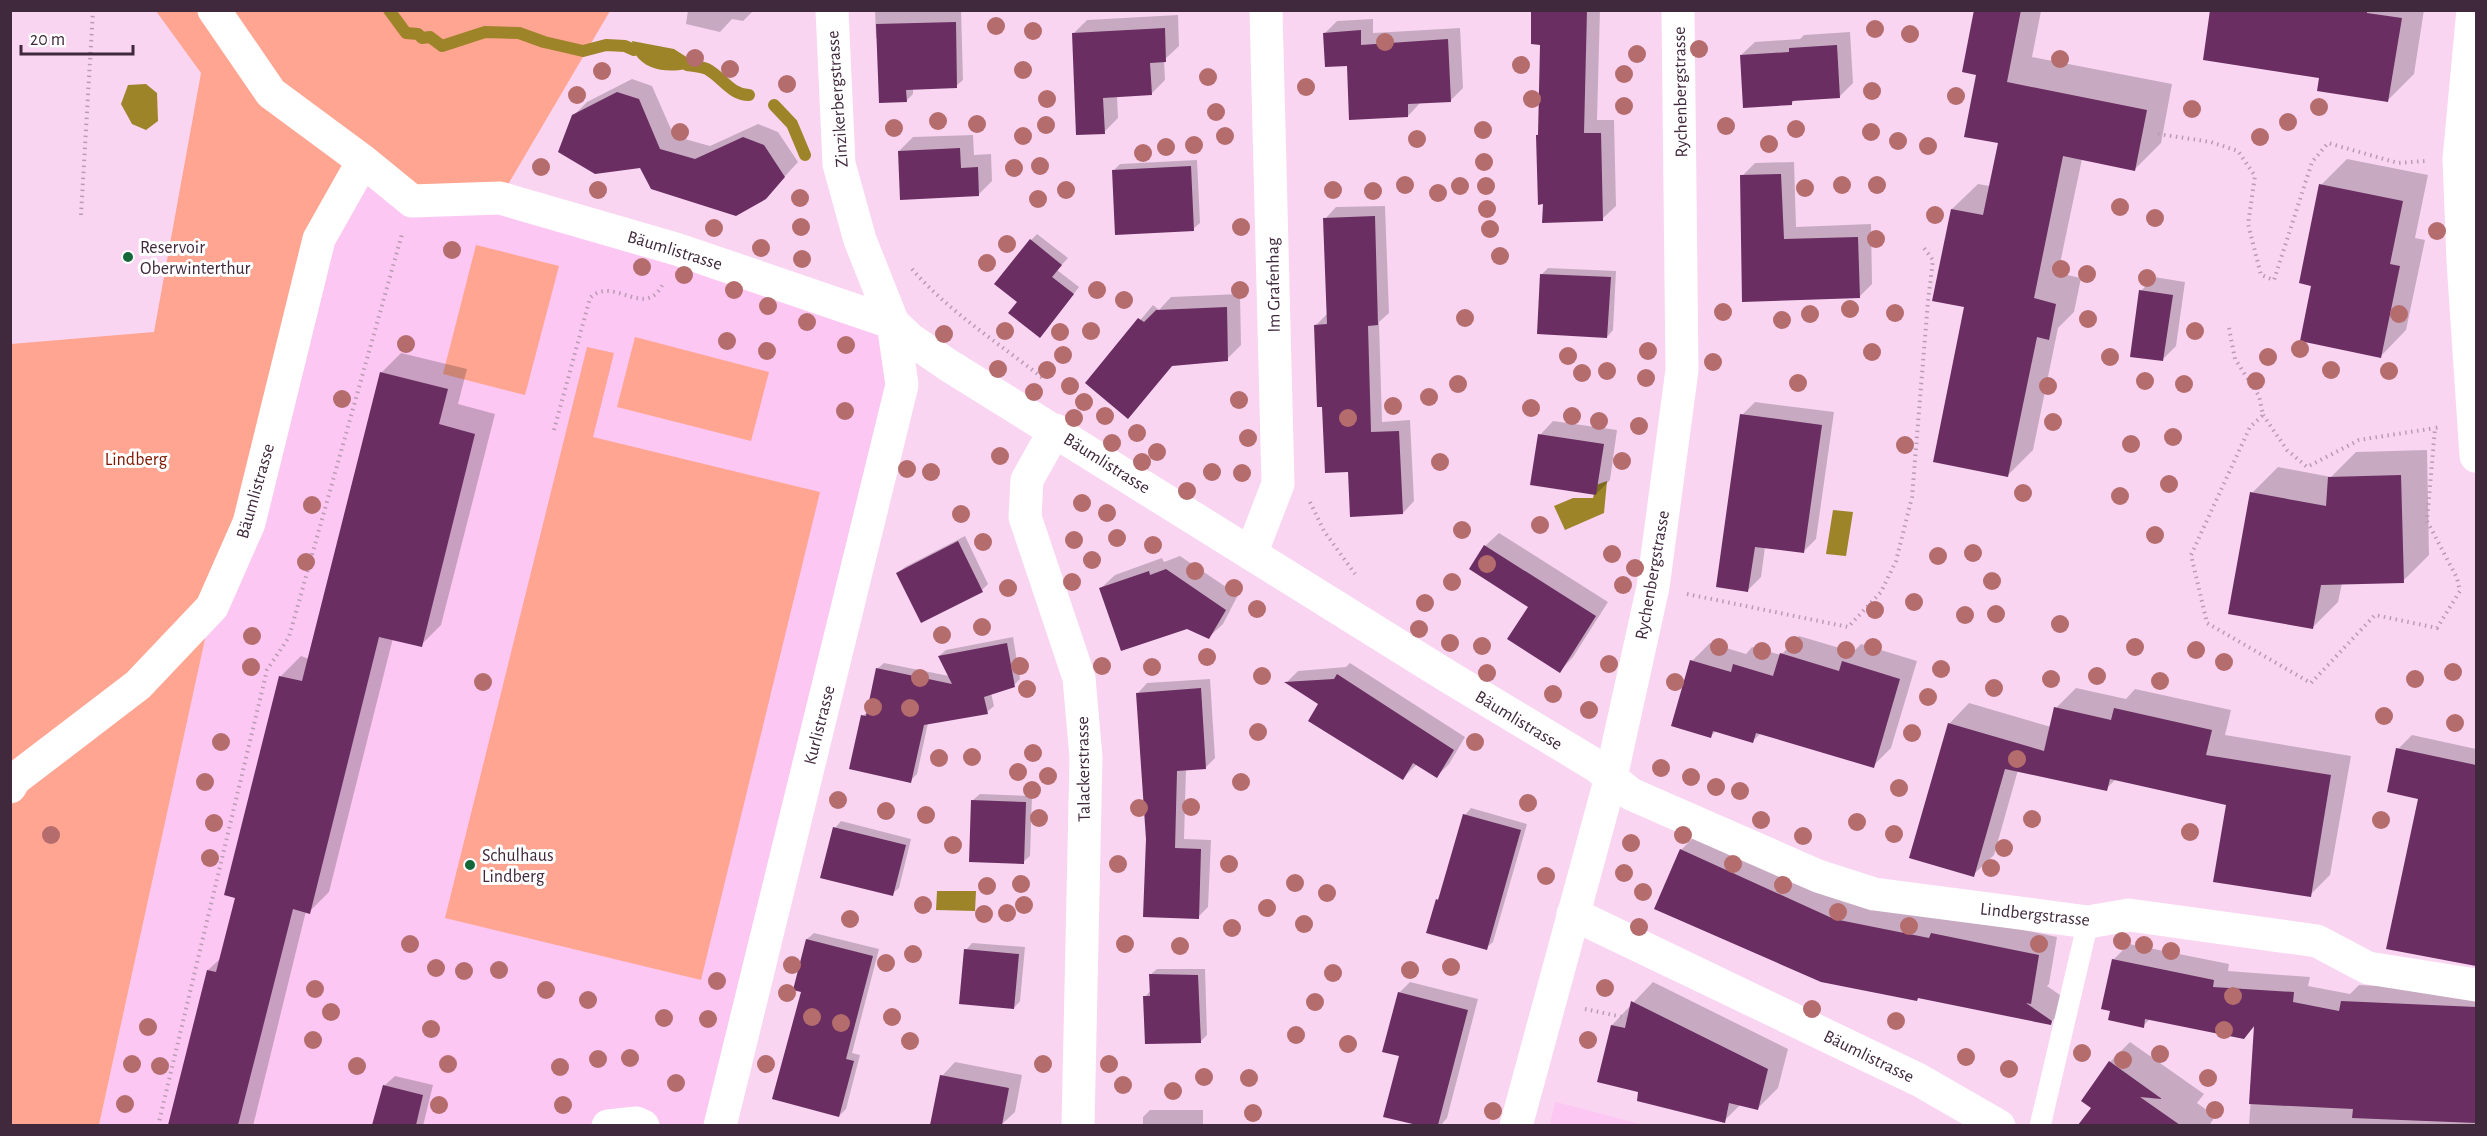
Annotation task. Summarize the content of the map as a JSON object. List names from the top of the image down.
{
  "streets": {
    "street": [
      "Rychenbergstrasse",
      "Zinzikerbergstrasse",
      "Bäumlistrasse",
      "Im Grafenhag",
      "Kurlistrasse",
      "Talackerstrasse",
      "Lindbergstrasse"
    ]
  },
  "crossings": [
    ["Rychenbergstrasse", "Bäumlistrasse"],
    ["Rychenbergstrasse", "Lindbergstrasse"],
    ["Zinzikerbergstrasse", "Bäumlistrasse"],
    ["Zinzikerbergstrasse", "Kurlistrasse"],
    ["Bäumlistrasse", "Im Grafenhag"],
    ["Bäumlistrasse", "Kurlistrasse"],
    ["Bäumlistrasse", "Talackerstrasse"],
    ["Bäumlistrasse", "Lindbergstrasse"]
  ],
  "parks": ["Lindberg"],
  "places": ["Reservoir Oberwinterthur", "Schulhaus Lindberg"],
  "scale_bar": "20 m"
}
